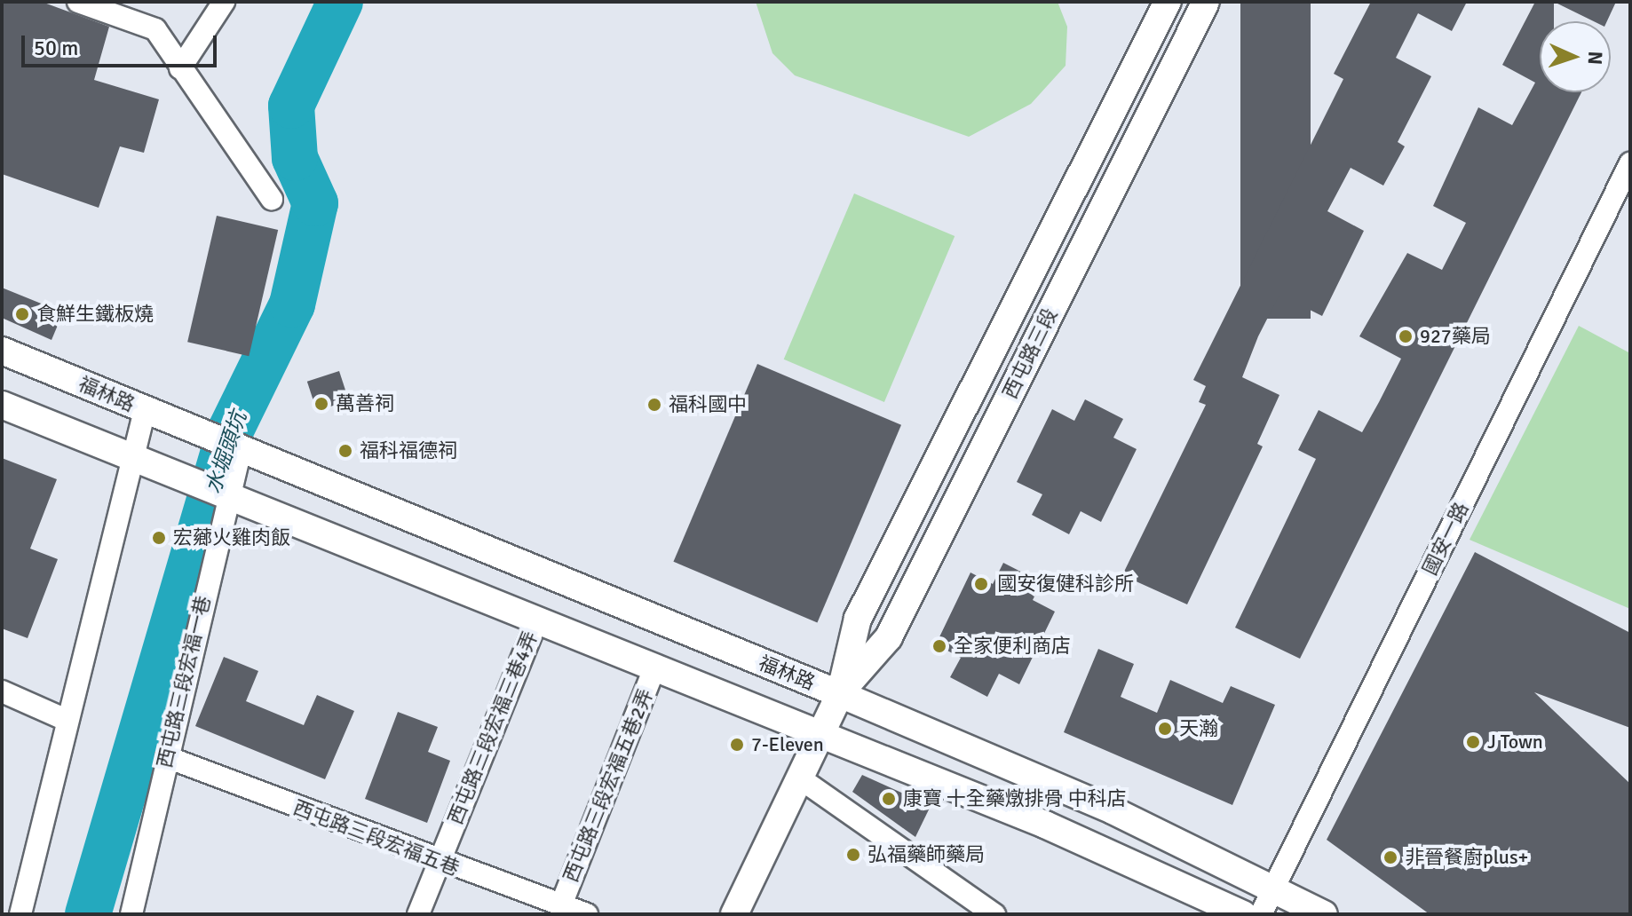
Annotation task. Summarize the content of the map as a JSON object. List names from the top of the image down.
{
  "streets": {
    "street": [
      "西屯路三段",
      "福林路",
      "國安一路",
      "西屯路三段宏福一巷",
      "西屯路三段宏福三巷4弄",
      "西屯路三段宏福五巷2弄",
      "西屯路三段宏福五巷"
    ]
  },
  "crossings": [
    ["西屯路三段", "福林路"],
    ["福林路", "國安一路"],
    ["福林路", "西屯路三段宏福一巷"],
    ["西屯路三段宏福一巷", "西屯路三段宏福五巷"],
    ["西屯路三段宏福三巷4弄", "西屯路三段宏福五巷"],
    ["西屯路三段宏福五巷2弄", "西屯路三段宏福五巷"]
  ],
  "water": ["水堀頭坑"],
  "places": [
    "食鮮生鐵板燒",
    "927藥局",
    "萬善祠",
    "福科國中",
    "福科福德祠",
    "宏薌火雞肉飯",
    "國安復健科診所",
    "全家便利商店",
    "天瀚",
    "J Town",
    "7-Eleven",
    "康寶 十全藥燉排骨 中科店",
    "弘福藥師藥局",
    "非晉餐廚plus+"
  ],
  "scale_bar": "50 m",
  "north": "right"
}
